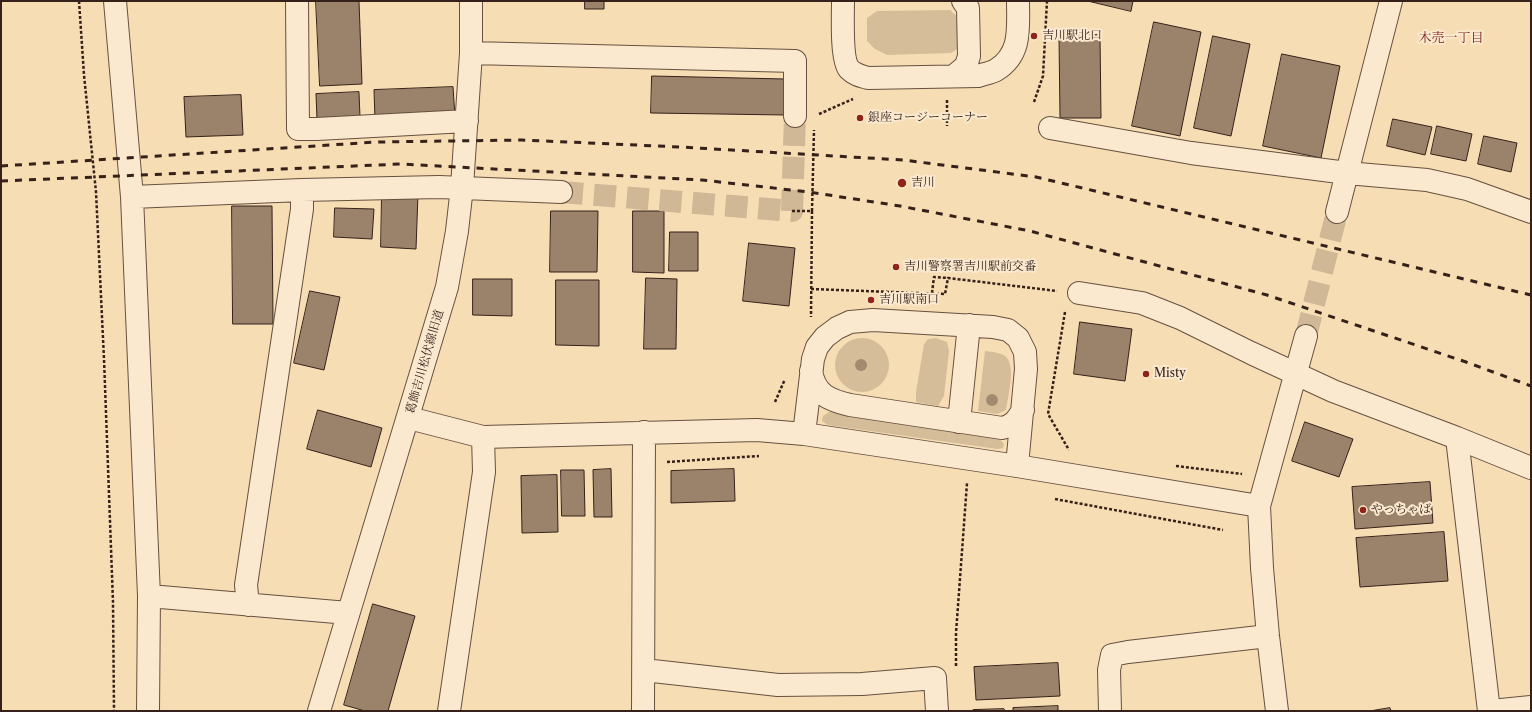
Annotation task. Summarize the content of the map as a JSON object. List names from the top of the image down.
{
  "streets": {
    "street": ["葛飾吉川松伏線旧道"]
  },
  "districts": ["木売一丁目"],
  "places": [
    "吉川駅北口",
    "銀座コージーコーナー",
    "吉川",
    "吉川警察署吉川駅前交番",
    "吉川駅南口",
    "Misty",
    "やっちゃば"
  ]
}
